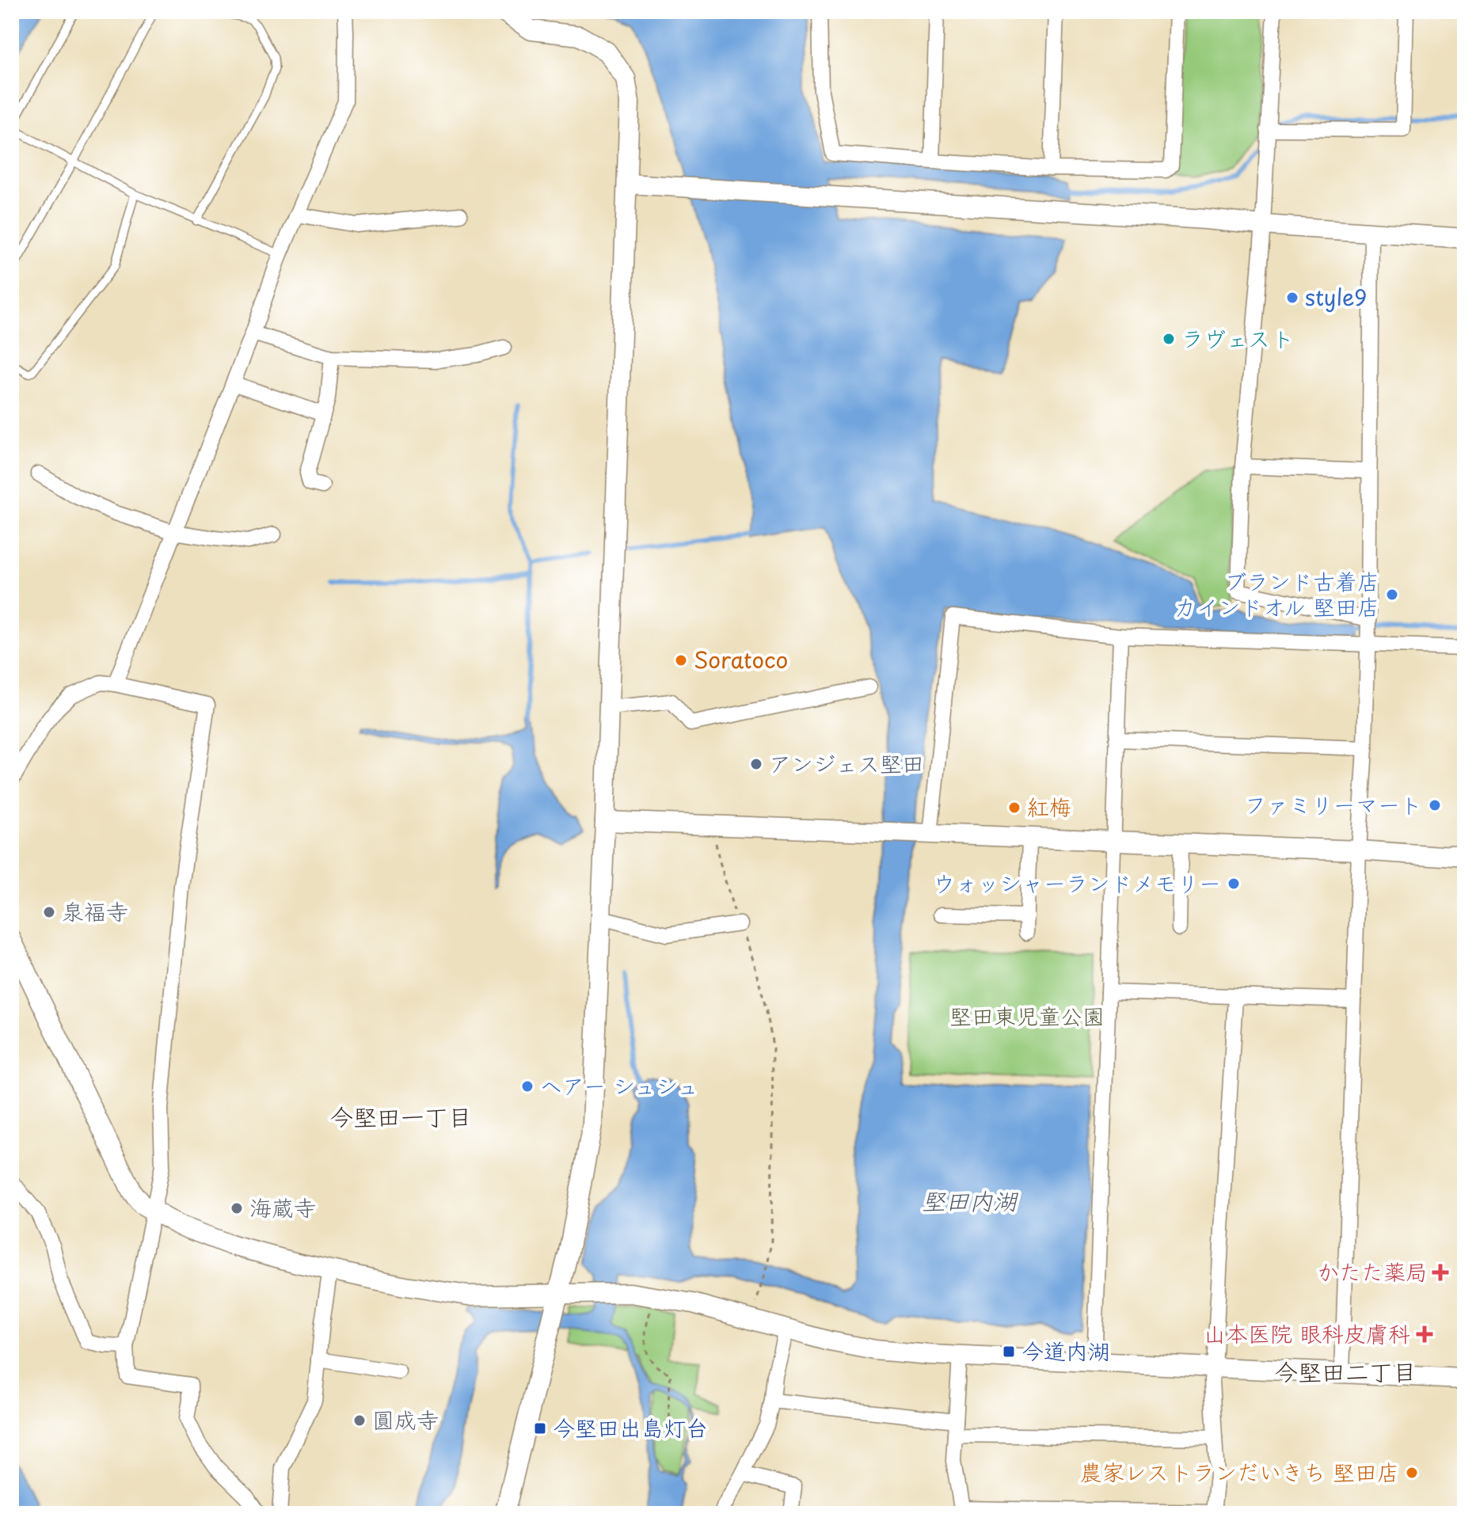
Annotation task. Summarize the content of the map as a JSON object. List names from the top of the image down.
{
  "districts": ["今堅田一丁目", "今堅田二丁目"],
  "water": ["堅田内湖"],
  "parks": ["堅田東児童公園"],
  "places": {
    "other": [
      "style9",
      "ラヴェスト",
      "ブランド古着店 カインドオル 堅田店",
      "Soratoco",
      "アンジェス堅田",
      "ファミリーマート",
      "紅梅",
      "ウォッシャーランドメモリー",
      "泉福寺",
      "ヘアー シュシュ",
      "海蔵寺",
      "圓成寺",
      "農家レストランだいきち 堅田店"
    ],
    "health": ["かたた薬局", "山本医院 眼科皮膚科"],
    "transit": ["今道内湖", "今堅田出島灯台"]
  }
}
